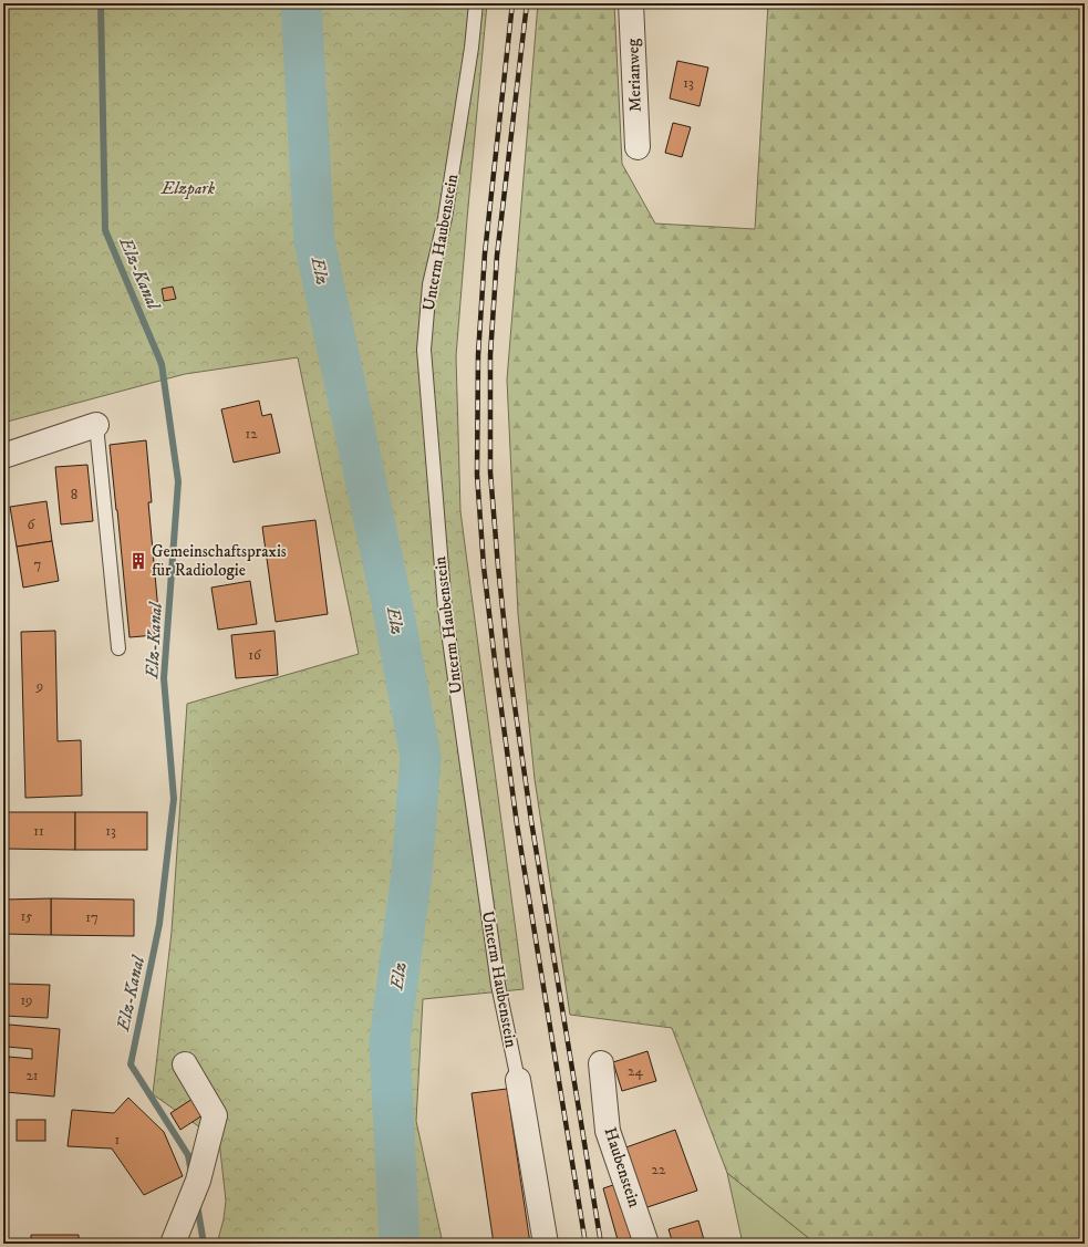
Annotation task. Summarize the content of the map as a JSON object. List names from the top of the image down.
{
  "streets": {
    "street": ["Merianweg", "Unterm Haubenstein", "Haubenstein"]
  },
  "water": ["Elz", "Elz-Kanal"],
  "parks": ["Elzpark"],
  "places": {
    "building": ["Gemeinschaftspraxis für Radiologie"]
  },
  "house_numbers": [
    "13",
    "12",
    "8",
    "6",
    "7",
    "16",
    "9",
    "11",
    "13",
    "15",
    "17",
    "19",
    "24",
    "21",
    "1",
    "22"
  ]
}
